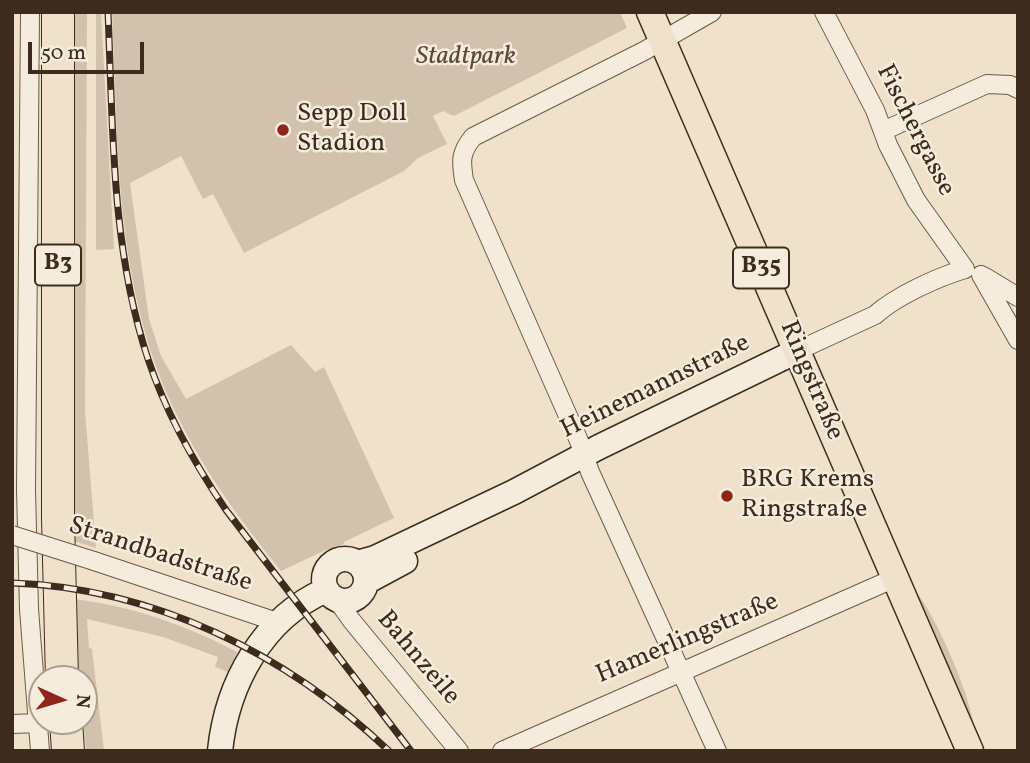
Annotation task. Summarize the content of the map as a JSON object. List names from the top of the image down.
{
  "streets": {
    "highway": ["B3"],
    "main road": ["B35", "Ringstraße"],
    "street": [
      "Fischergasse",
      "Heinemannstraße",
      "Strandbadstraße",
      "Hamerlingstraße",
      "Bahnzeile"
    ]
  },
  "crossings": [
    ["Fischergasse", "Heinemannstraße"],
    ["Ringstraße", "Heinemannstraße"],
    ["Ringstraße", "Hamerlingstraße"],
    ["Heinemannstraße", "Bahnzeile"]
  ],
  "parks": ["Stadtpark"],
  "places": ["Sepp Doll Stadion", "BRG Krems Ringstraße"],
  "scale_bar": "50 m",
  "north": "right"
}
